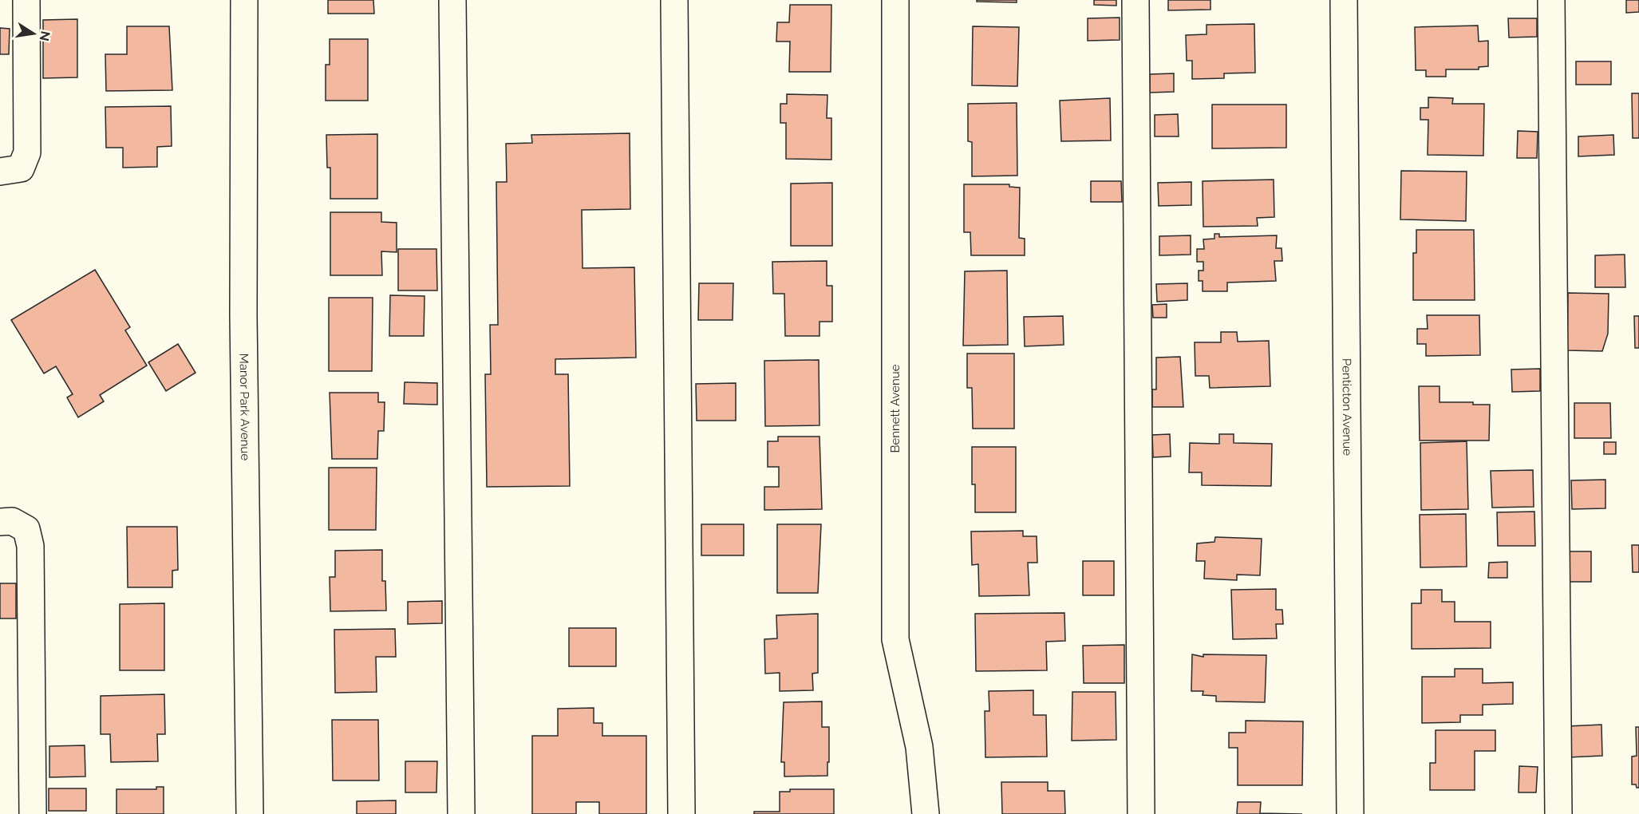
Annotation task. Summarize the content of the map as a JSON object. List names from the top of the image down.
{
  "streets": {
    "street": ["Manor Park Avenue", "Penticton Avenue", "Bennett Avenue"]
  },
  "north": "right"
}
